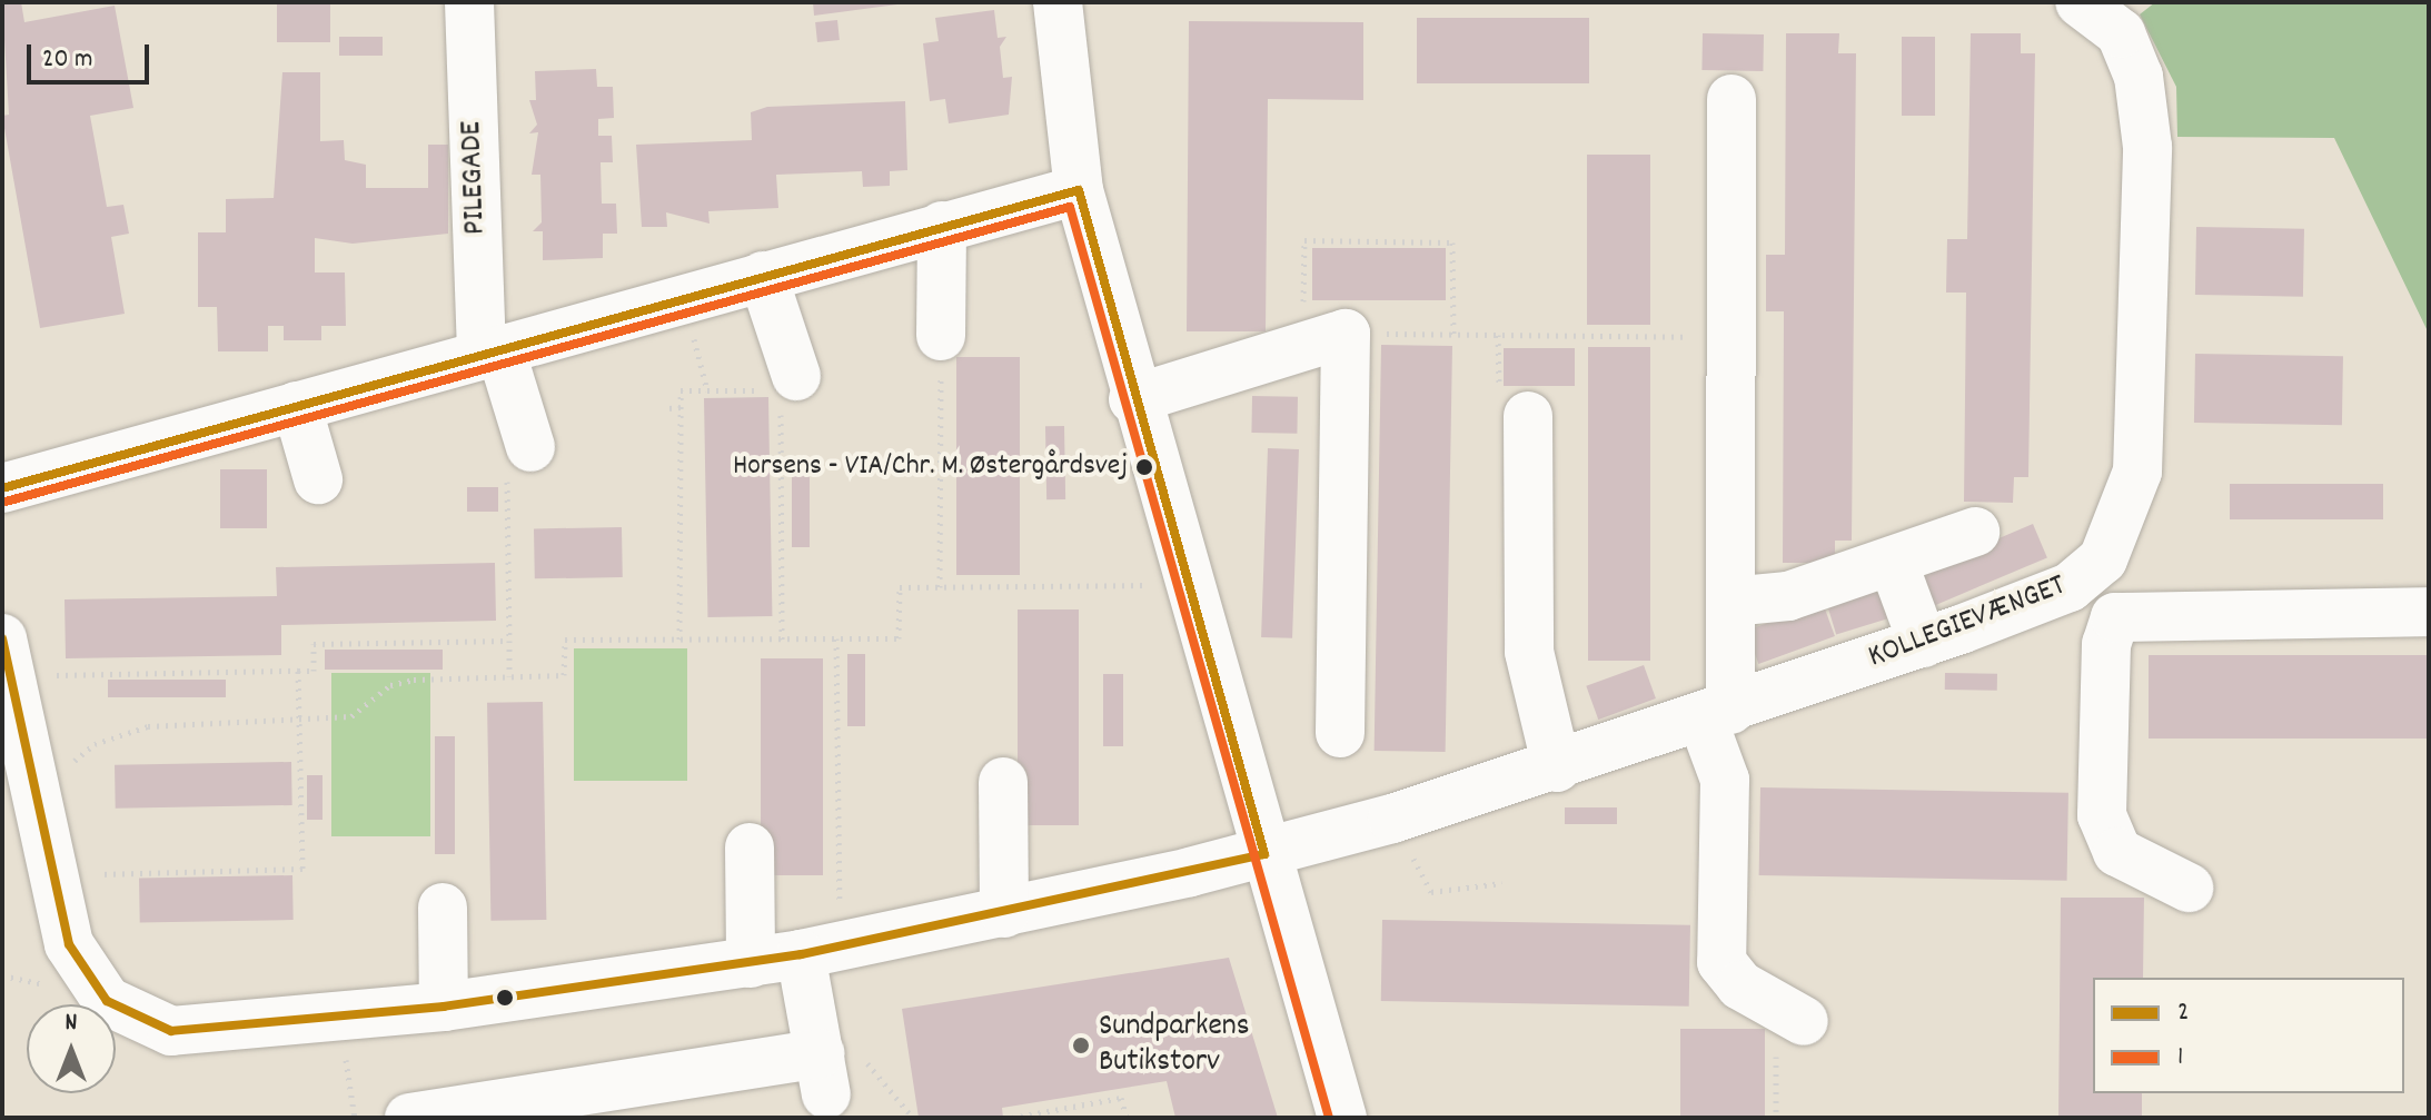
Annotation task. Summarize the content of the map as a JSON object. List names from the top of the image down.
{
  "streets": {
    "street": ["PILEGADE", "KOLLEGIEVÆNGET"]
  },
  "places": ["Horsens - VIA/Chr. M. Østergårdsvej", "Sundparkens Butikstorv"],
  "lines": ["transit line 2", "transit line 1"],
  "legend": ["2", "1"],
  "scale_bar": "20 m",
  "north": "top"
}
